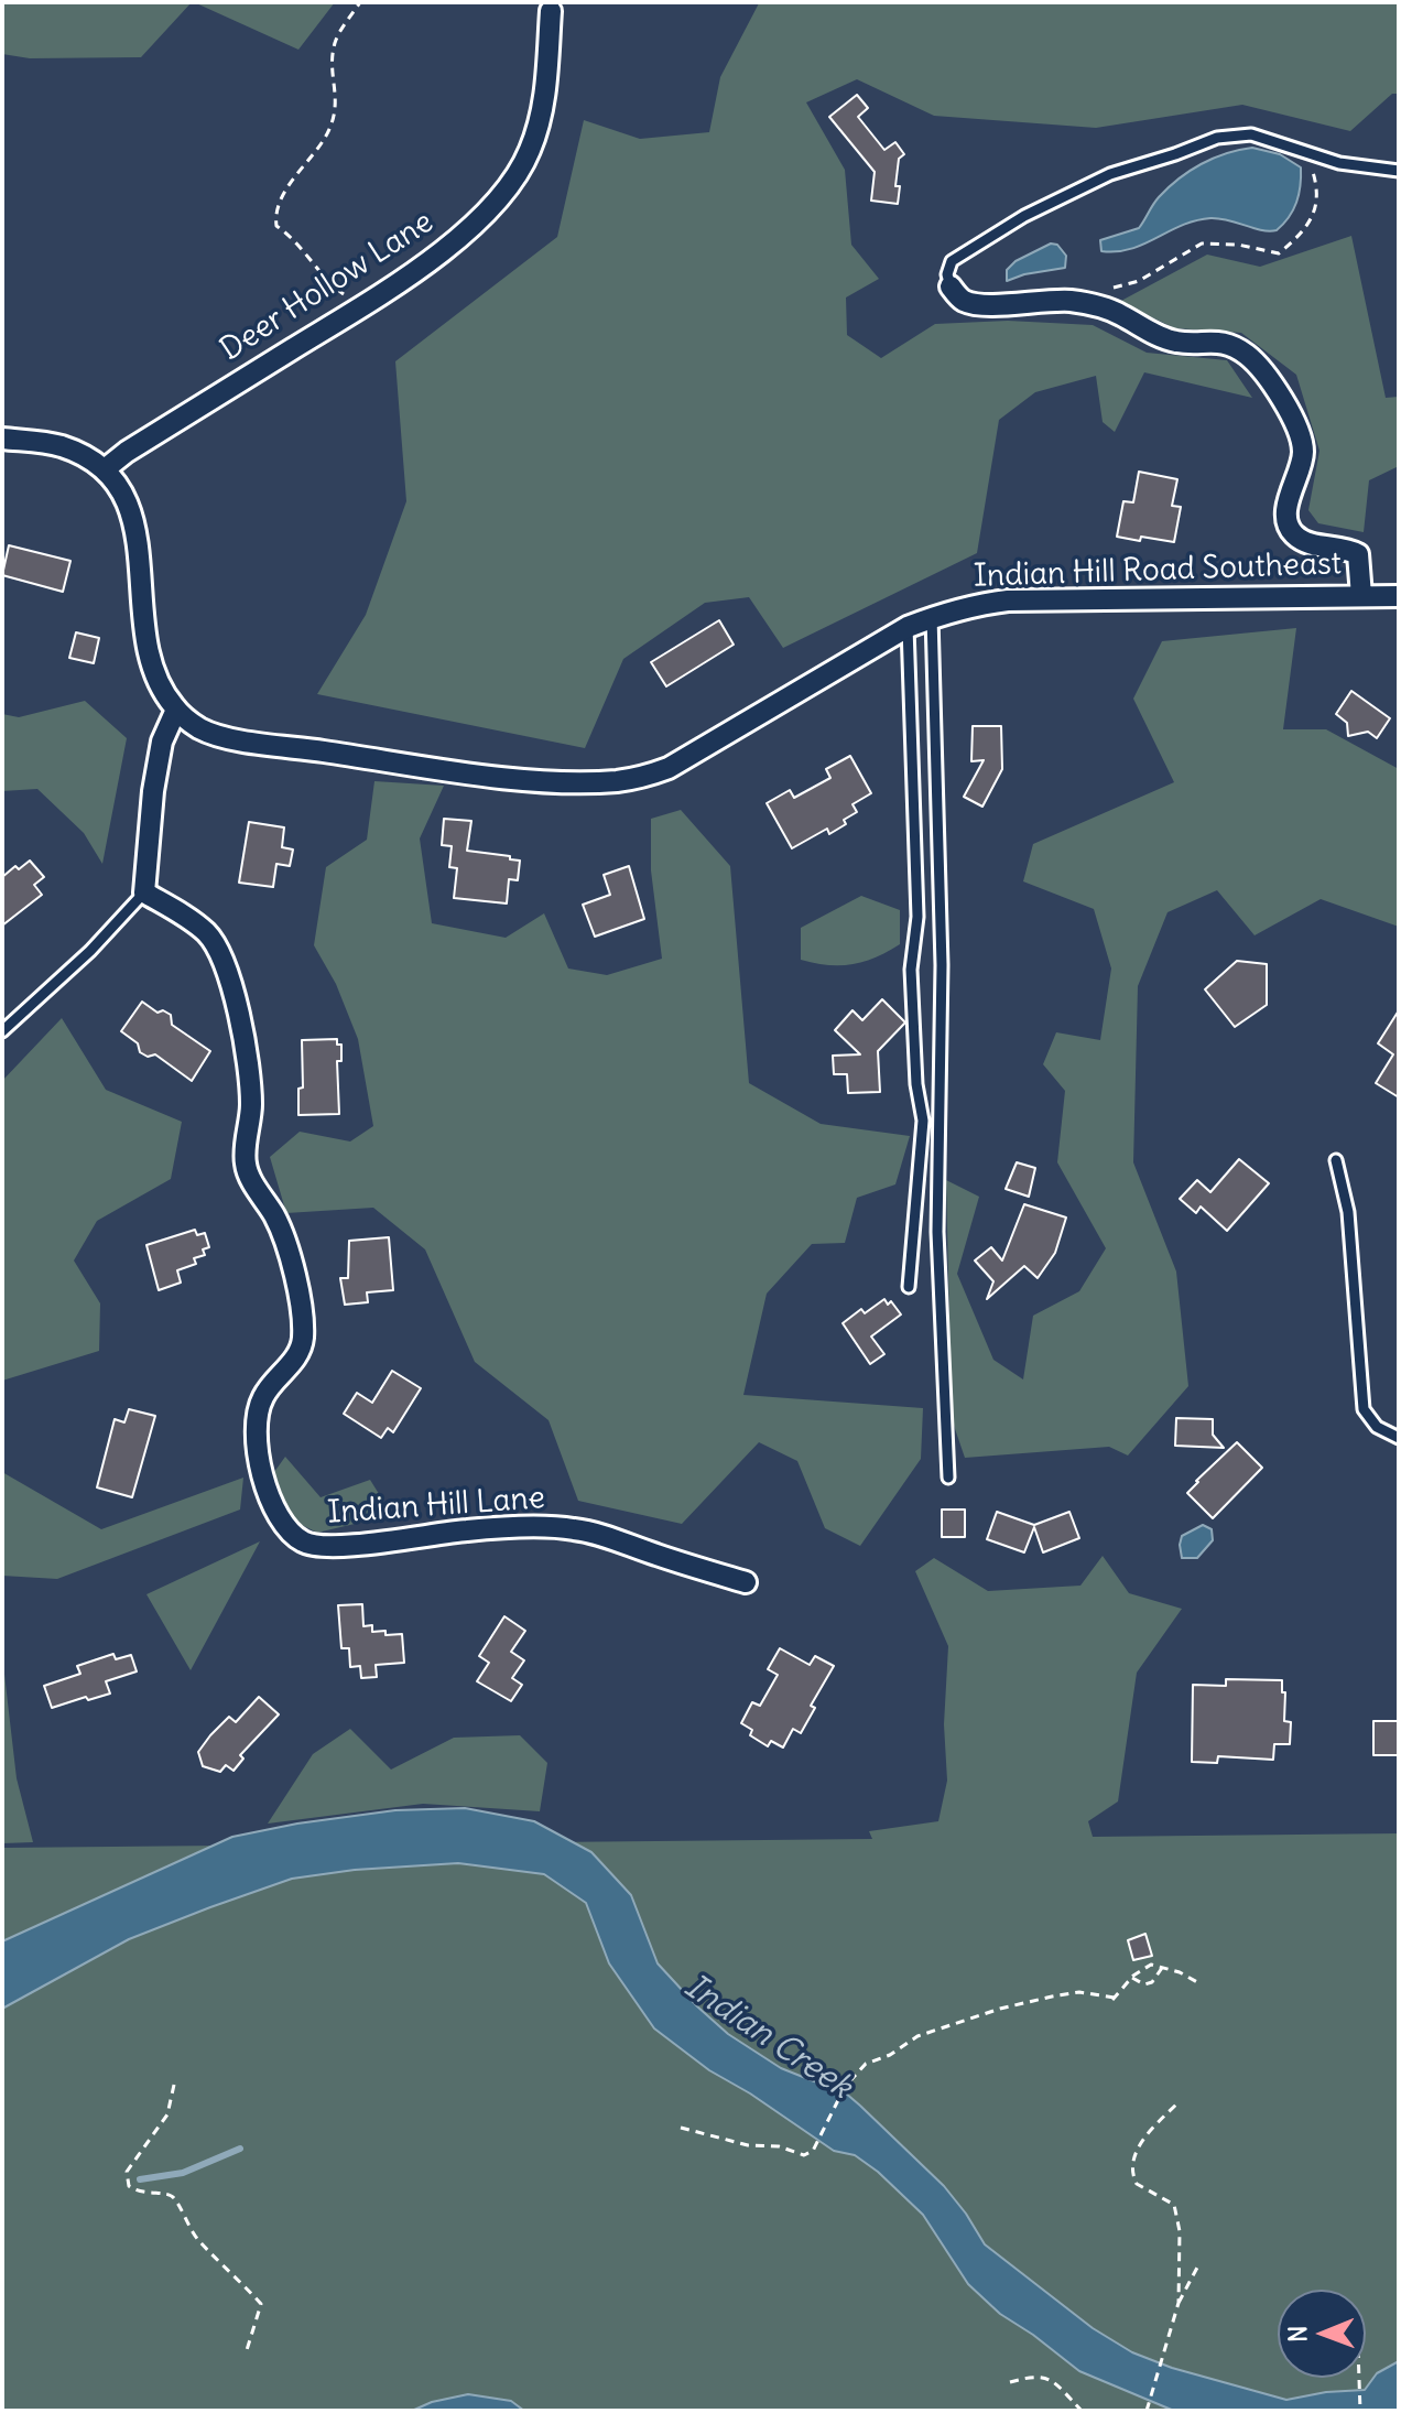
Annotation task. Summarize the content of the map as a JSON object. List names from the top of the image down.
{
  "streets": {
    "street": ["Deer Hollow Lane", "Indian Hill Road Southeast", "Indian Hill Lane"]
  },
  "crossings": [
    ["Deer Hollow Lane", "Indian Hill Road Southeast"]
  ],
  "water": ["Indian Creek"],
  "north": "left"
}
